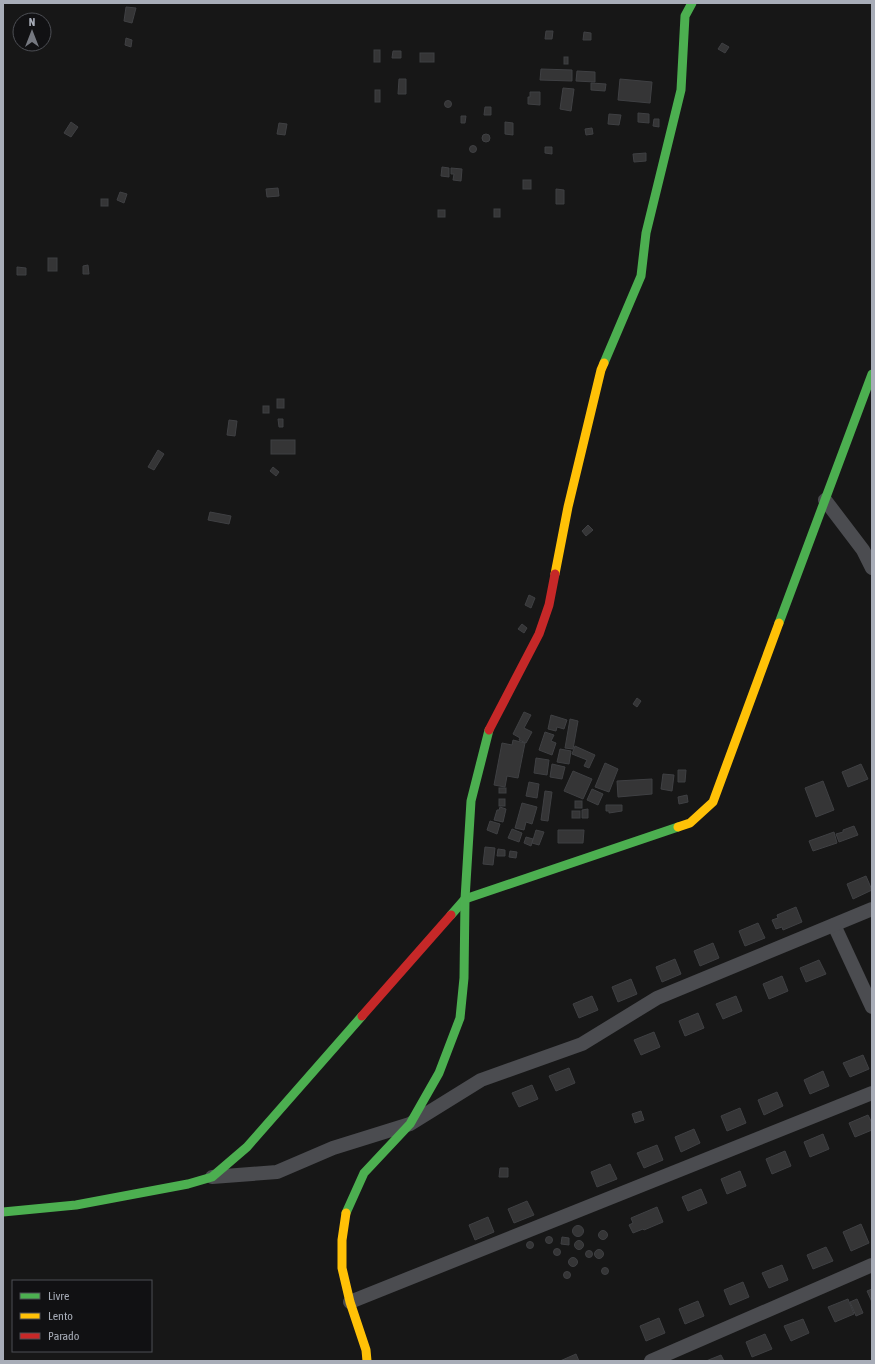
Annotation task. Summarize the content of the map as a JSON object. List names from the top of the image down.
{
  "legend": ["Livre", "Lento", "Parado"],
  "north": "top"
}
